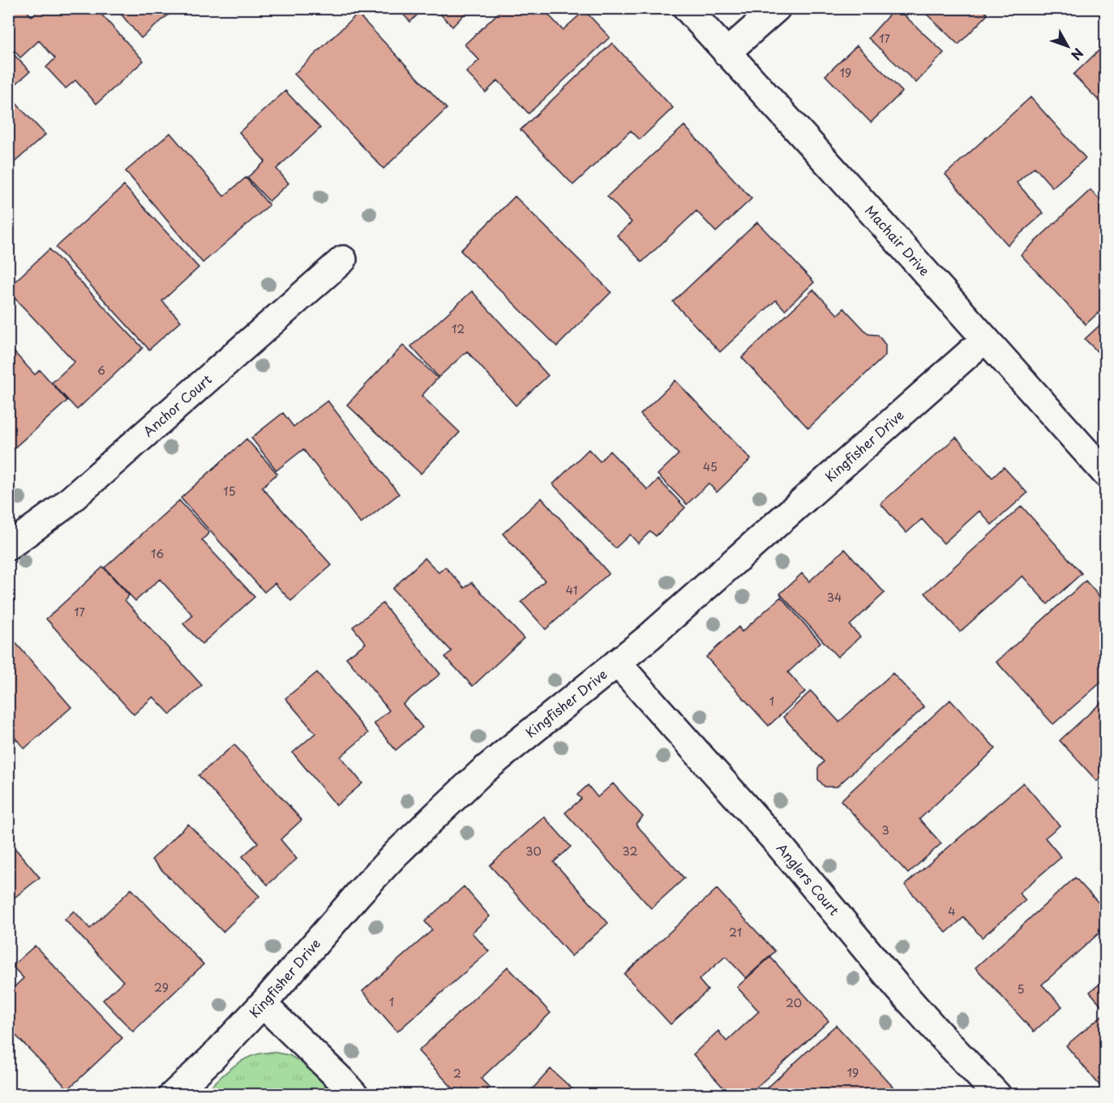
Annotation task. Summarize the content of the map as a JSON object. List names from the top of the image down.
{
  "streets": {
    "street": [
      "Machair Drive",
      "Anchor Court",
      "Kingfisher Drive",
      "Anglers Court"
    ]
  },
  "crossings": [
    ["Machair Drive", "Kingfisher Drive"],
    ["Kingfisher Drive", "Anglers Court"]
  ],
  "house_numbers": [
    "17",
    "19",
    "12",
    "6",
    "45",
    "15",
    "16",
    "41",
    "34",
    "17",
    "1",
    "3",
    "30",
    "32",
    "4",
    "21",
    "29",
    "5",
    "1",
    "20",
    "19",
    "2"
  ],
  "north": "bottom right"
}
